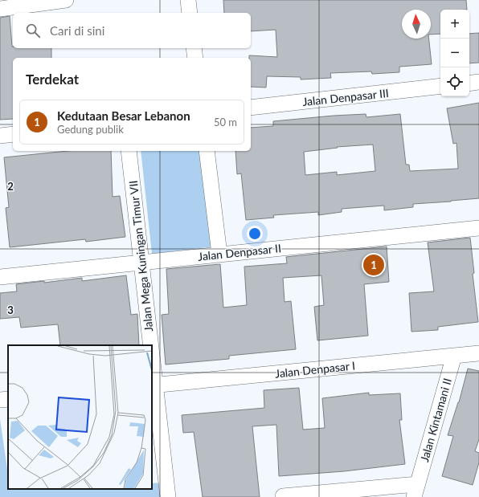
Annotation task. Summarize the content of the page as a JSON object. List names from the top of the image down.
{
  "streets": {
    "street": [
      "Jalan Denpasar III",
      "Jalan Denpasar II",
      "Jalan Mega Kuningan Timur VII",
      "Jalan Denpasar I",
      "Jalan Kintamani II"
    ]
  },
  "crossings": [
    ["Jalan Denpasar II", "Jalan Mega Kuningan Timur VII"],
    ["Jalan Mega Kuningan Timur VII", "Jalan Denpasar I"],
    ["Jalan Denpasar I", "Jalan Kintamani II"]
  ],
  "north": "top",
  "page": {
    "map_buttons": ["+", "−"],
    "search": "Cari di sini",
    "heading": "Terdekat",
    "list": [
      {
        "mark": "1",
        "name": "Kedutaan Besar Lebanon",
        "note": "Gedung publik",
        "value": "50 m"
      }
    ],
    "pins": "1"
  },
  "grid": {
    "rows": ["2", "3"]
  }
}
